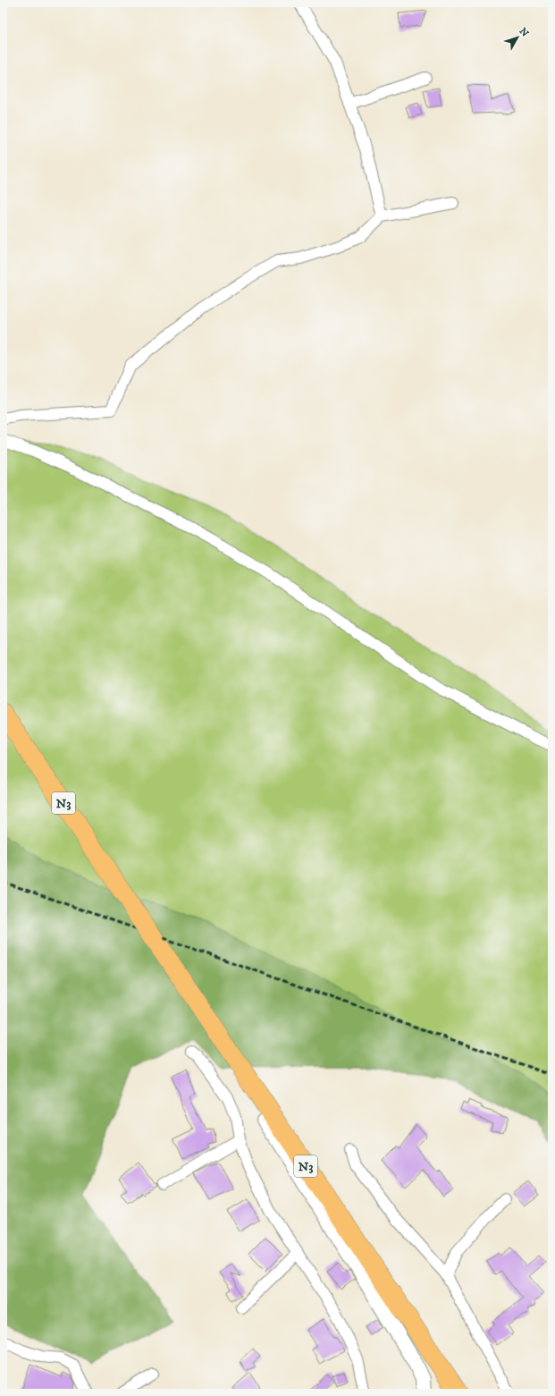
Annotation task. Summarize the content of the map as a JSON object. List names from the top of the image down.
{
  "streets": {
    "highway": ["N3"]
  },
  "north": "top right"
}
